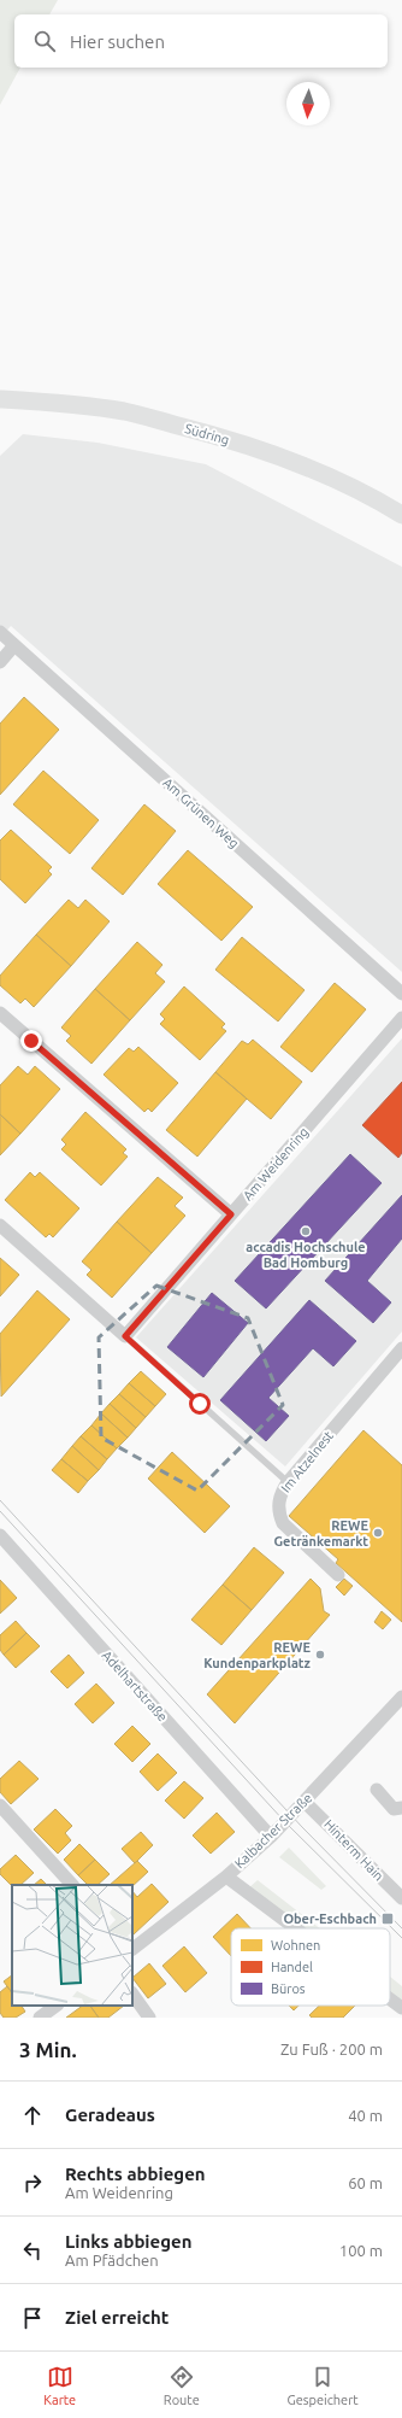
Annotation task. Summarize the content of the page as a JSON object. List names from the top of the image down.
{
  "streets": {
    "main road": ["Südring"],
    "street": [
      "Am Grünen Weg",
      "Am Weidenring",
      "Im Atzelnest",
      "Adelhartstraße",
      "Kalbacher Straße",
      "Hinterm Hain"
    ]
  },
  "crossings": [
    ["Adelhartstraße", "Kalbacher Straße"],
    ["Kalbacher Straße", "Hinterm Hain"]
  ],
  "places": {
    "other": ["accadis Hochschule Bad Homburg", "REWE Getränkemarkt", "REWE Kundenparkplatz"],
    "transit": ["Ober-Eschbach"]
  },
  "legend": ["Wohnen", "Handel", "Büros"],
  "north": "bottom",
  "page": {
    "search": "Hier suchen",
    "heading": ["3 Min.", "Zu Fuß · 200 m"],
    "list": [
      ["Geradeaus", "40 m"],
      ["Rechts abbiegen", "Am Weidenring", "60 m"],
      ["Links abbiegen", "Am Pfädchen", "100 m"],
      "Ziel erreicht"
    ],
    "nav": ["Karte", "Route", "Gespeichert"]
  }
}
